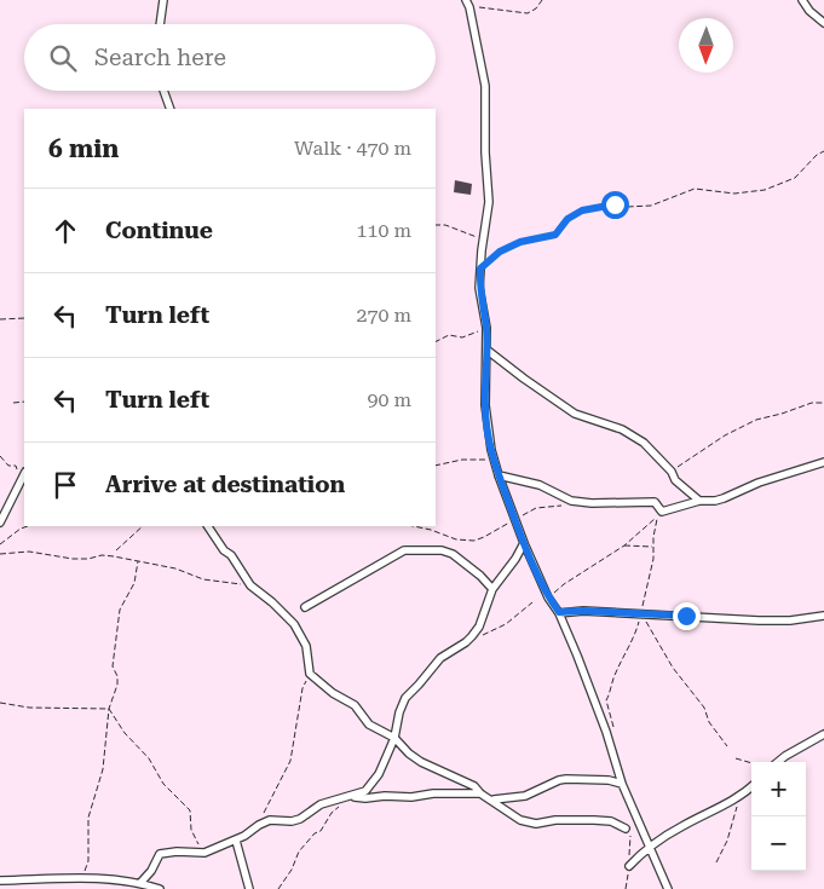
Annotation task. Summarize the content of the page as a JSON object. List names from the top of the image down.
{
  "north": "bottom",
  "page": {
    "search": "Search here",
    "heading": ["6 min", "Walk · 470 m"],
    "list": [
      ["Continue", "110 m"],
      ["Turn left", "270 m"],
      ["Turn left", "90 m"],
      "Arrive at destination"
    ],
    "map_buttons": ["+", "−"]
  }
}
